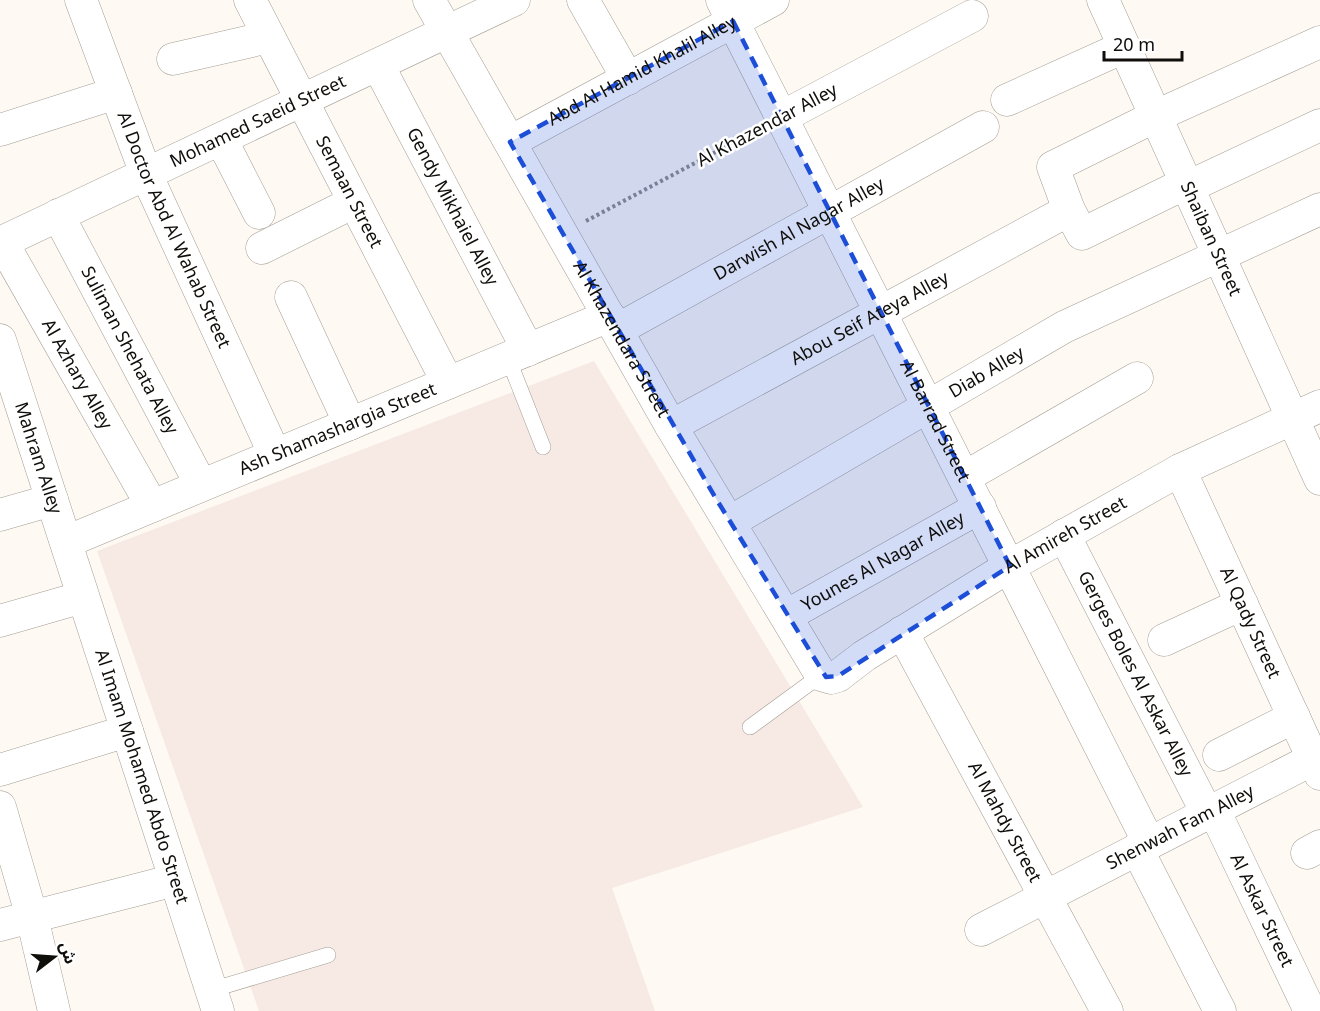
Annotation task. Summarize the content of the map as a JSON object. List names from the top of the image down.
{
  "streets": {
    "street": [
      "Abd Al Hamid Khalil Alley",
      "Mohamed Saeid Street",
      "Al Khazendar Alley",
      "Semaan Street",
      "Gendy Mikhaiel Alley",
      "Darwish Al Nagar Alley",
      "Al Doctor Abd Al Wahab Street",
      "Shaiban Street",
      "Abou Seif Ateya Alley",
      "Al Khazendara Street",
      "Suliman Shehata Alley",
      "Diab Alley",
      "Al Azhary Alley",
      "Al Barrad Street",
      "Ash Shamashargia Street",
      "Mahram Alley",
      "Al Amireh Street",
      "Younes Al Nagar Alley",
      "Al Qady Street",
      "Gerges Boles Al Askar Alley",
      "Al Imam Mohamed Abdo Street",
      "Al Mahdy Street",
      "Shenwah Fam Alley",
      "Al Askar Street"
    ]
  },
  "crossings": [
    ["Abd Al Hamid Khalil Alley", "Al Khazendara Street"],
    ["Abd Al Hamid Khalil Alley", "Al Barrad Street"],
    ["Mohamed Saeid Street", "Semaan Street"],
    ["Mohamed Saeid Street", "Gendy Mikhaiel Alley"],
    ["Mohamed Saeid Street", "Al Doctor Abd Al Wahab Street"],
    ["Mohamed Saeid Street", "Al Khazendara Street"],
    ["Mohamed Saeid Street", "Suliman Shehata Alley"],
    ["Mohamed Saeid Street", "Al Azhary Alley"],
    ["Al Khazendar Alley", "Al Khazendara Street"],
    ["Al Khazendar Alley", "Al Barrad Street"],
    ["Semaan Street", "Ash Shamashargia Street"],
    ["Gendy Mikhaiel Alley", "Ash Shamashargia Street"],
    ["Darwish Al Nagar Alley", "Al Khazendara Street"],
    ["Darwish Al Nagar Alley", "Al Barrad Street"],
    ["Darwish Al Nagar Alley", "Ash Shamashargia Street"],
    ["Al Doctor Abd Al Wahab Street", "Ash Shamashargia Street"],
    ["Shaiban Street", "Diab Alley"],
    ["Shaiban Street", "Al Amireh Street"],
    ["Abou Seif Ateya Alley", "Al Khazendara Street"],
    ["Abou Seif Ateya Alley", "Al Barrad Street"],
    ["Al Khazendara Street", "Diab Alley"],
    ["Al Khazendara Street", "Ash Shamashargia Street"],
    ["Al Khazendara Street", "Al Amireh Street"],
    ["Al Khazendara Street", "Younes Al Nagar Alley"],
    ["Suliman Shehata Alley", "Ash Shamashargia Street"],
    ["Diab Alley", "Al Barrad Street"],
    ["Al Azhary Alley", "Ash Shamashargia Street"],
    ["Al Barrad Street", "Al Amireh Street"],
    ["Al Barrad Street", "Younes Al Nagar Alley"],
    ["Al Barrad Street", "Shenwah Fam Alley"],
    ["Ash Shamashargia Street", "Mahram Alley"],
    ["Ash Shamashargia Street", "Al Imam Mohamed Abdo Street"],
    ["Mahram Alley", "Al Imam Mohamed Abdo Street"],
    ["Al Amireh Street", "Al Qady Street"],
    ["Al Amireh Street", "Gerges Boles Al Askar Alley"],
    ["Al Amireh Street", "Al Mahdy Street"],
    ["Al Qady Street", "Shenwah Fam Alley"],
    ["Gerges Boles Al Askar Alley", "Shenwah Fam Alley"],
    ["Gerges Boles Al Askar Alley", "Al Askar Street"],
    ["Al Mahdy Street", "Shenwah Fam Alley"],
    ["Shenwah Fam Alley", "Al Askar Street"]
  ],
  "scale_bar": "20 m",
  "north": "right"
}
